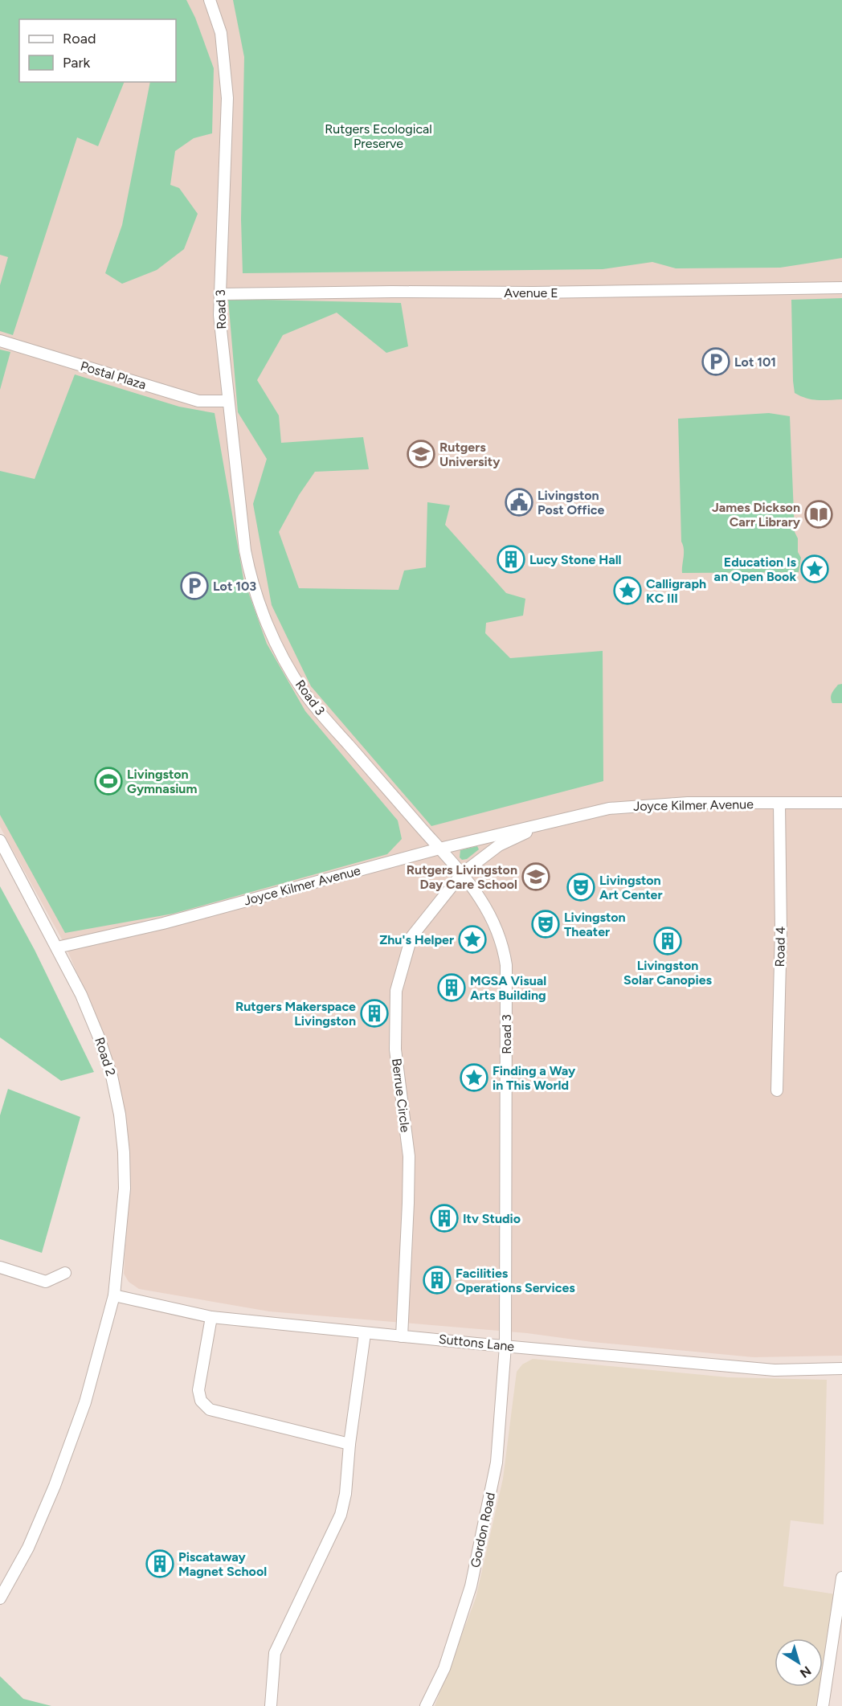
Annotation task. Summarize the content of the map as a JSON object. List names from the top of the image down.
{
  "streets": {
    "street": [
      "Avenue E",
      "Road 3",
      "Postal Plaza",
      "Joyce Kilmer Avenue",
      "Road 4",
      "Road 2",
      "Berrue Circle",
      "Suttons Lane",
      "Gordon Road"
    ]
  },
  "crossings": [
    ["Avenue E", "Road 3"],
    ["Road 3", "Postal Plaza"],
    ["Road 3", "Joyce Kilmer Avenue"],
    ["Road 3", "Berrue Circle"],
    ["Road 3", "Suttons Lane"],
    ["Road 3", "Gordon Road"],
    ["Joyce Kilmer Avenue", "Road 4"],
    ["Joyce Kilmer Avenue", "Road 2"],
    ["Joyce Kilmer Avenue", "Berrue Circle"],
    ["Road 2", "Suttons Lane"],
    ["Berrue Circle", "Suttons Lane"],
    ["Suttons Lane", "Gordon Road"]
  ],
  "parks": ["Rutgers Ecological Preserve"],
  "places": {
    "parking": ["Lot 101", "Lot 103"],
    "school or university": ["Rutgers University", "Rutgers Livingston Day Care School"],
    "public building": ["Livingston Post Office"],
    "library": ["James Dickson Carr Library"],
    "building": [
      "Lucy Stone Hall",
      "Livingston Solar Canopies",
      "MGSA Visual Arts Building",
      "Rutgers Makerspace Livingston",
      "Itv Studio",
      "Facilities Operations Services",
      "Piscataway Magnet School"
    ],
    "place": [
      "Education Is an Open Book",
      "Calligraph KC III",
      "Zhu's Helper",
      "Finding a Way in This World"
    ],
    "sports": ["Livingston Gymnasium"],
    "theatre": ["Livingston Art Center", "Livingston Theater"]
  },
  "legend": ["Road", "Park"],
  "north": "bottom right"
}
